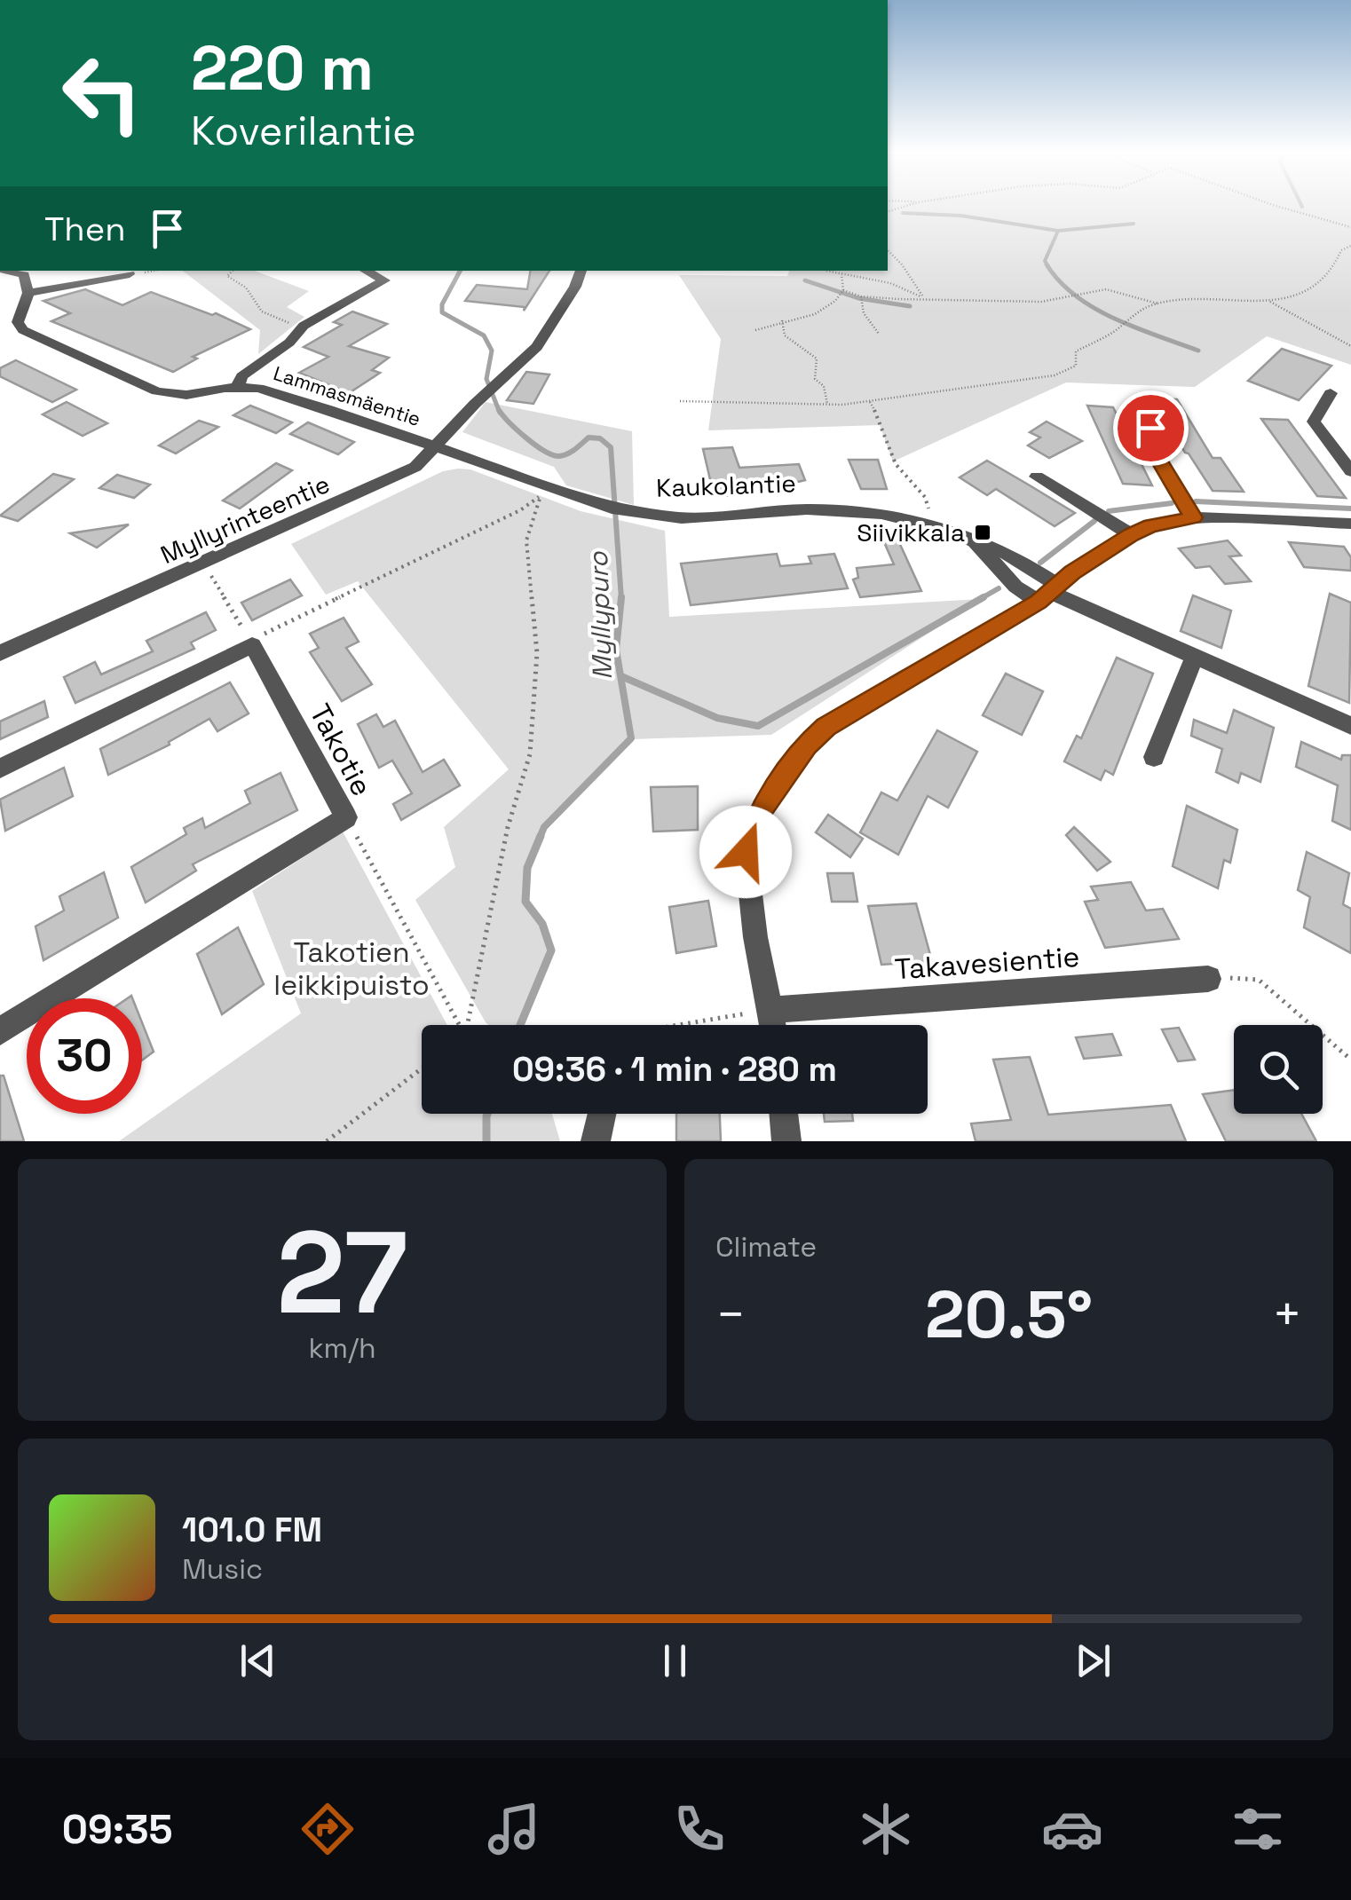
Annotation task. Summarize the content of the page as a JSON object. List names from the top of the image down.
{
  "streets": {
    "street": [
      "Lammasmäentie",
      "Kaukolantie",
      "Myllyrinteentie",
      "Takotie",
      "Takavesientie"
    ]
  },
  "crossings": [
    ["Lammasmäentie", "Kaukolantie"],
    ["Lammasmäentie", "Myllyrinteentie"],
    ["Kaukolantie", "Myllyrinteentie"]
  ],
  "water": ["Myllypuro"],
  "parks": ["Takotien leikkipuisto"],
  "places": {
    "transit": ["Siivikkala"]
  },
  "page": {
    "turn": ["220 m", "Koverilantie"],
    "then": "Then",
    "limit": "30",
    "trip": "09:36 · 1 min · 280 m",
    "tile": [
      ["27", "km/h"],
      "Climate"
    ],
    "heat": ["−", "20.5°", "+"],
    "song": ["101.0 FM", "Music"],
    "tabs": "09:35"
  }
}
